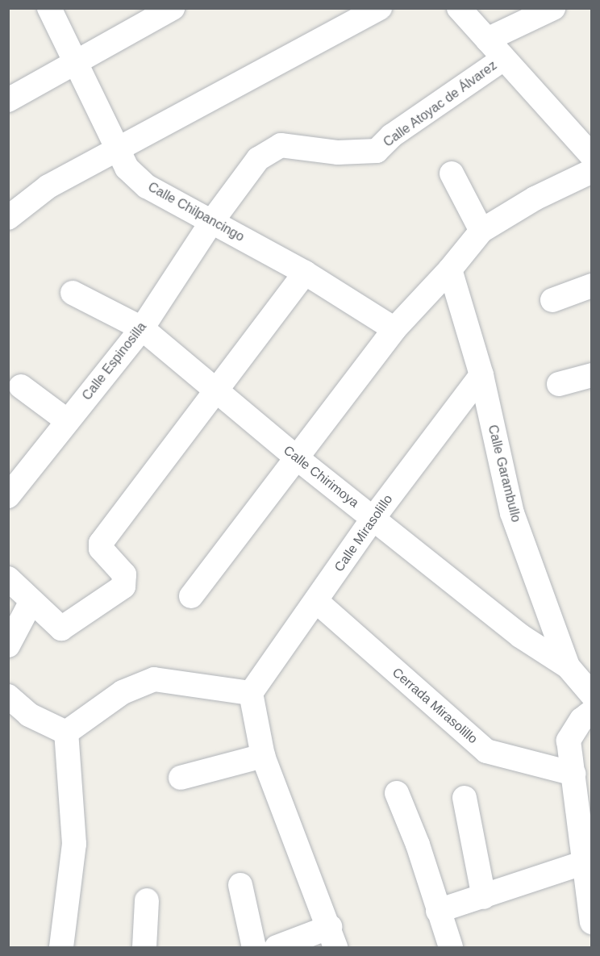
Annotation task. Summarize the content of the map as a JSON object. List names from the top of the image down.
{
  "streets": {
    "street": [
      "Calle Atoyac de Álvarez",
      "Calle Chilpancingo",
      "Calle Espinosilla",
      "Calle Garambullo",
      "Calle Chirimoya",
      "Calle Mirasolillo",
      "Cerrada Mirasolillo"
    ]
  },
  "crossings": [
    ["Calle Atoyac de Álvarez", "Calle Chilpancingo"],
    ["Calle Atoyac de Álvarez", "Calle Espinosilla"],
    ["Calle Chilpancingo", "Calle Espinosilla"],
    ["Calle Espinosilla", "Calle Chirimoya"],
    ["Calle Garambullo", "Calle Chirimoya"],
    ["Calle Garambullo", "Calle Mirasolillo"],
    ["Calle Chirimoya", "Calle Mirasolillo"],
    ["Calle Mirasolillo", "Cerrada Mirasolillo"]
  ]
}
